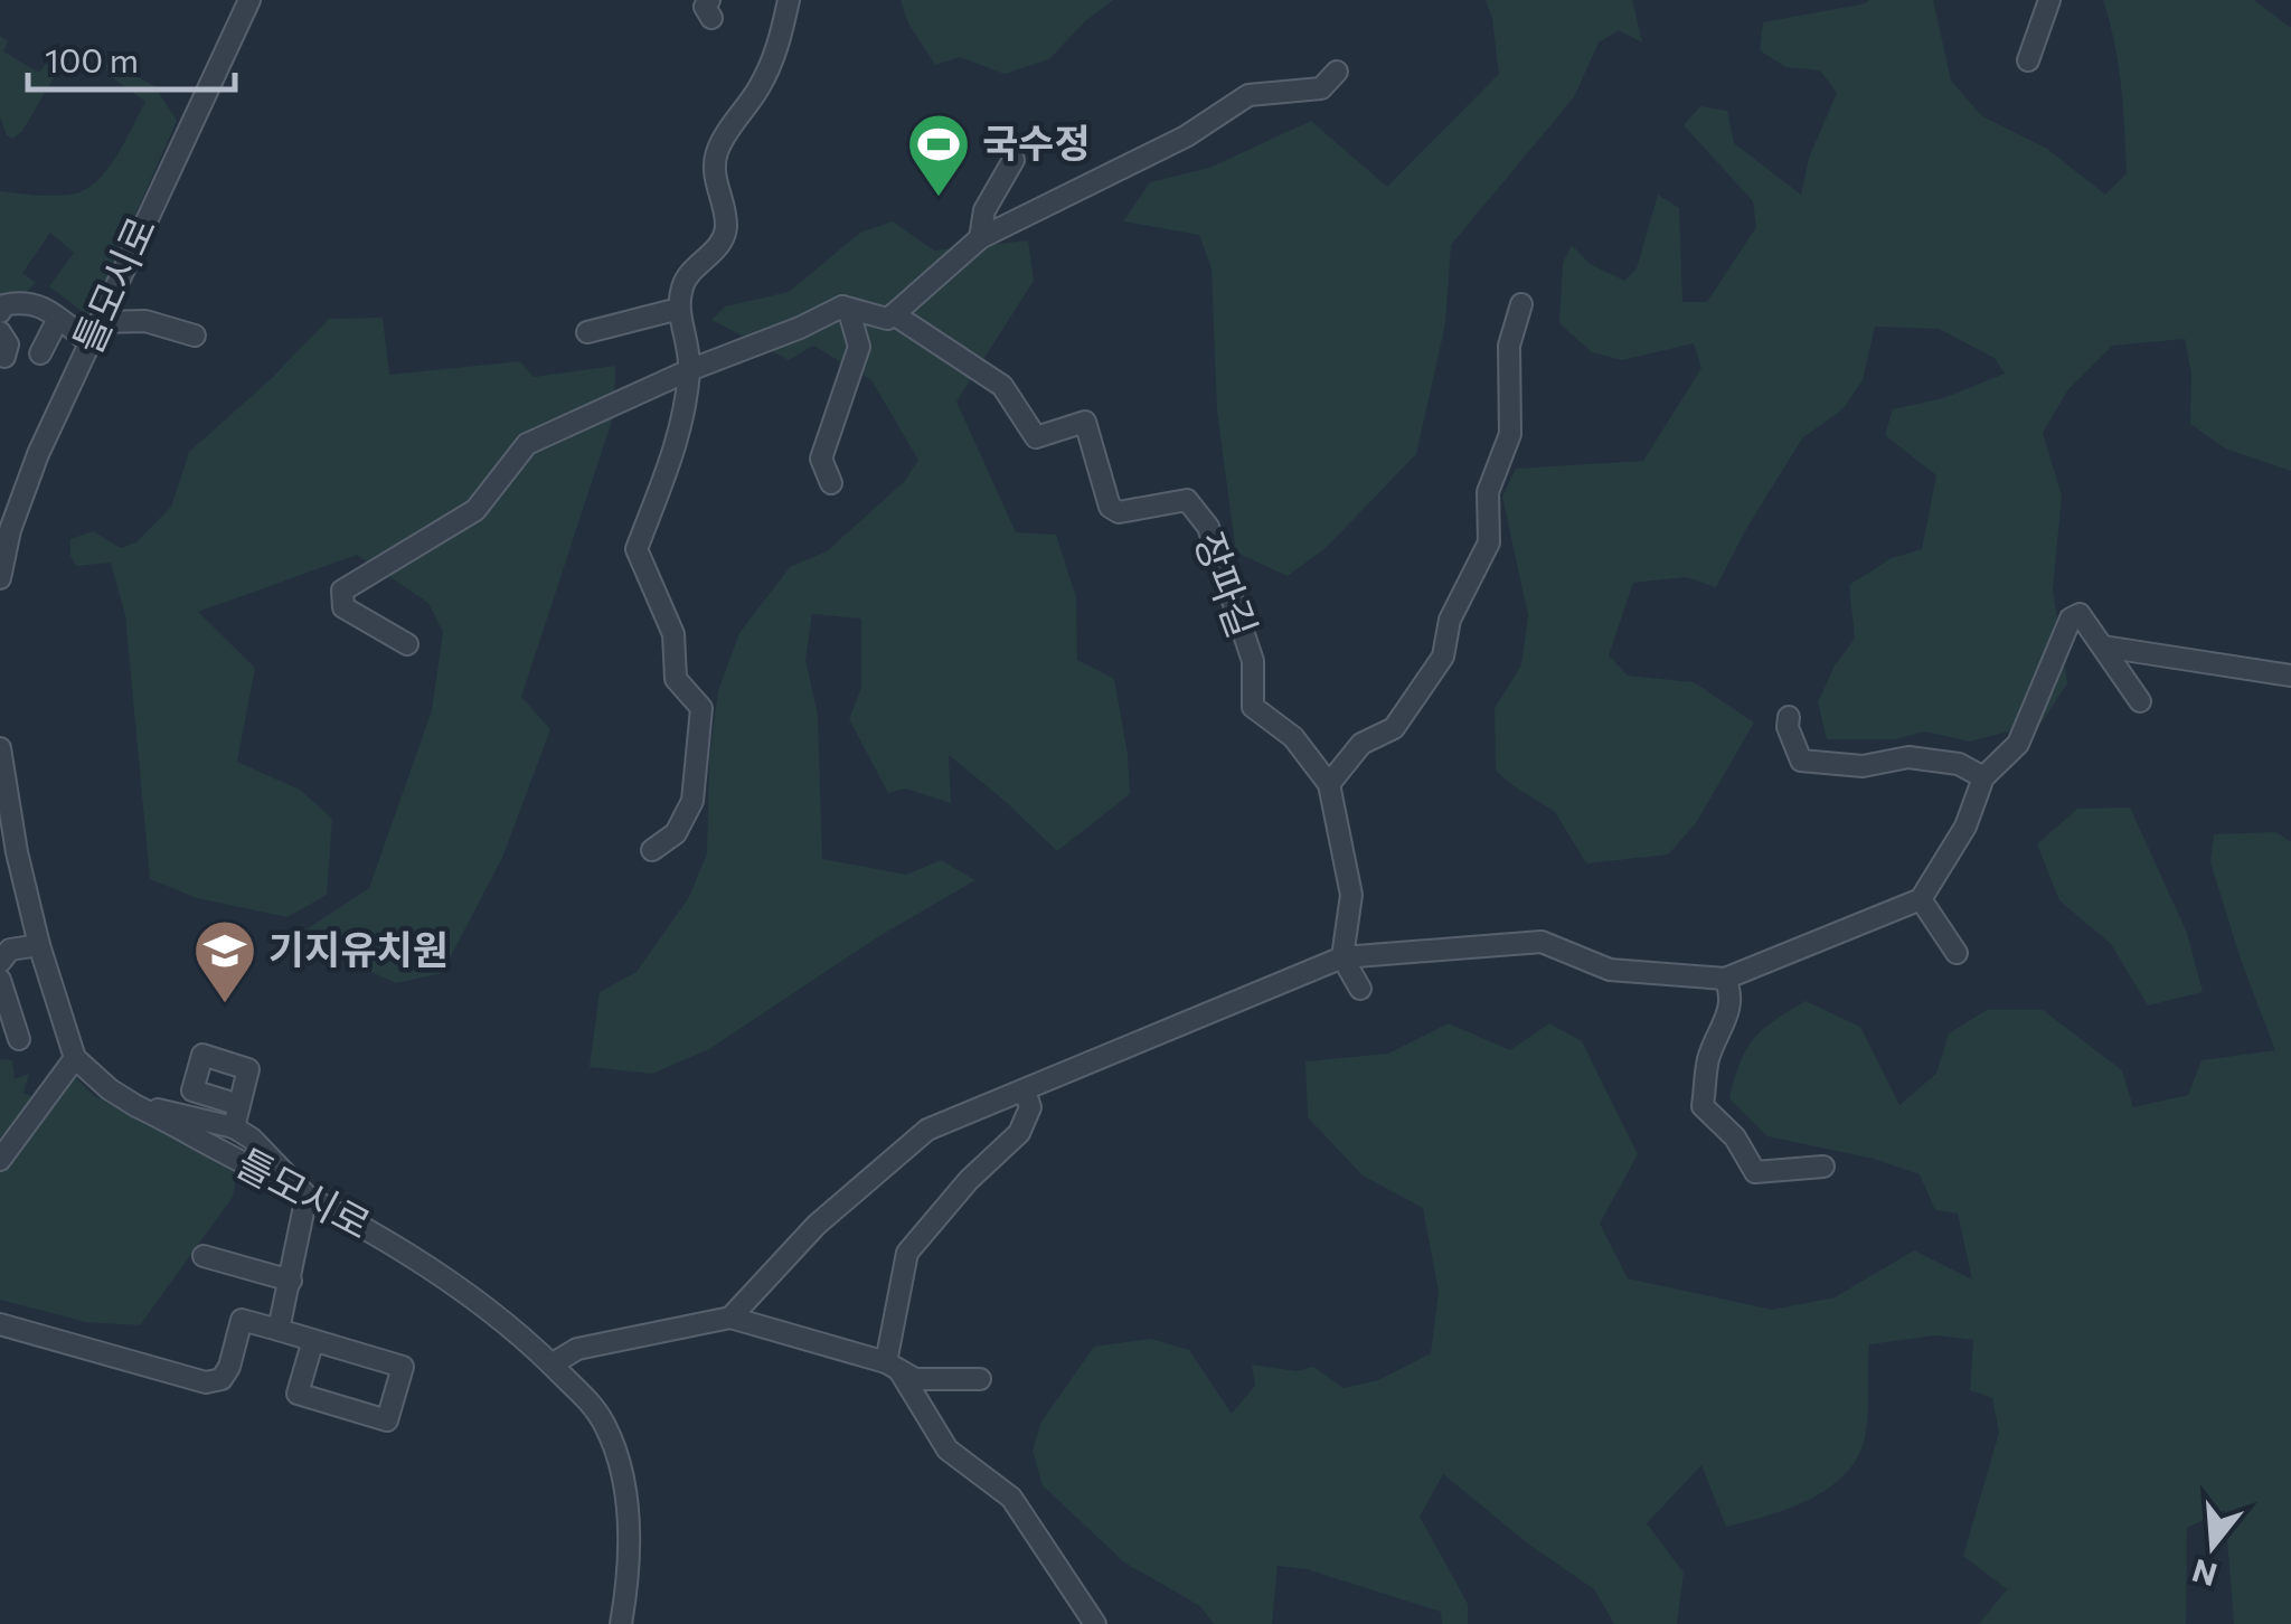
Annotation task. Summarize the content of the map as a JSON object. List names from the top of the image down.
{
  "streets": {
    "street": ["틀모시로", "장파길"]
  },
  "places": {
    "sports": ["국수정"],
    "school or university": ["기지유치원"]
  },
  "scale_bar": "100 m",
  "north": "bottom"
}
